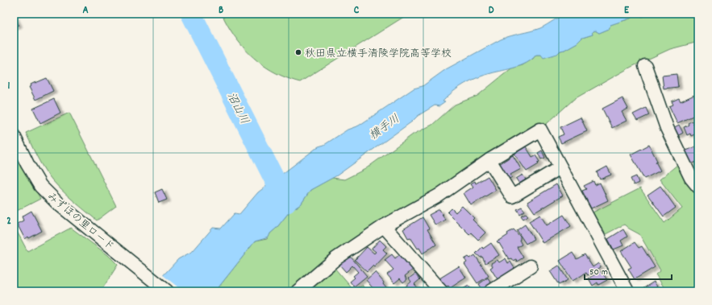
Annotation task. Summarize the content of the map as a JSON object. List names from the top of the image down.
{
  "streets": {
    "street": ["みずほの里ロード"]
  },
  "water": ["沼山川", "横手川"],
  "places": ["秋田県立横手清陵学院高等学校"],
  "scale_bar": "50 m",
  "grid": {
    "columns": [
      "A",
      "B",
      "C",
      "D",
      "E"
    ],
    "rows": ["1", "2"]
  }
}
